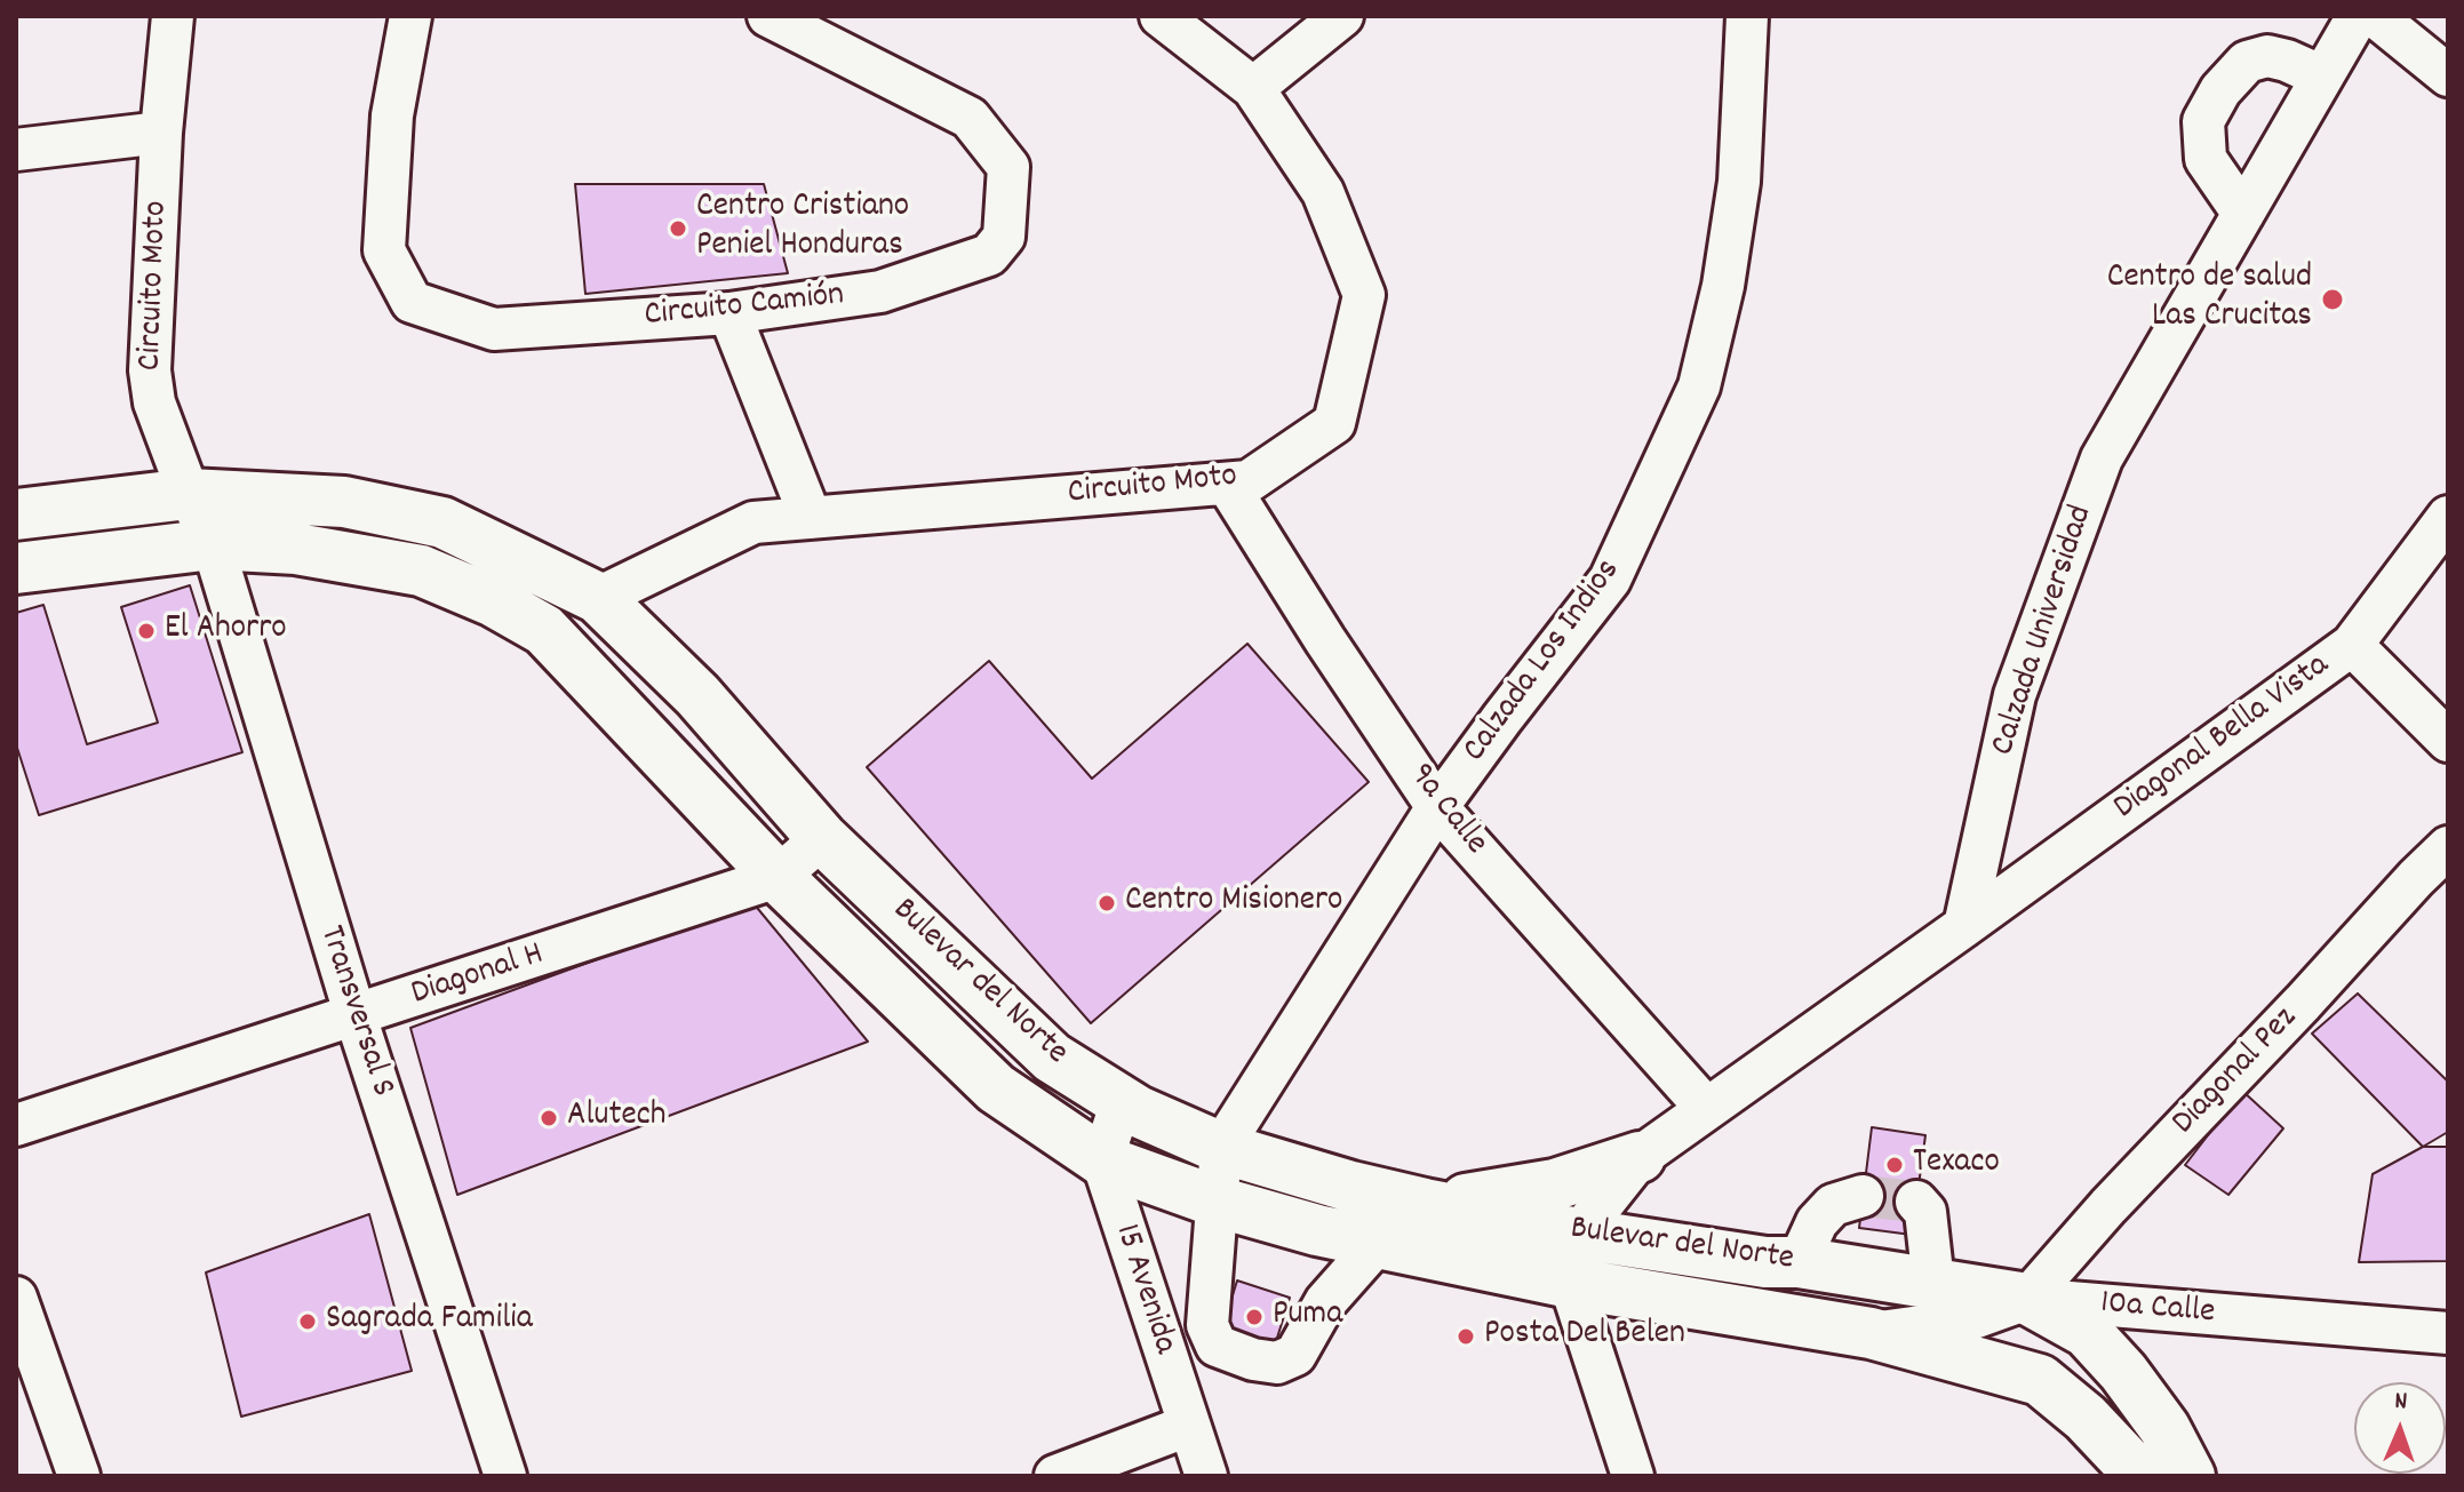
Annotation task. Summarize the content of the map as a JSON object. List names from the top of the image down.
{
  "streets": {
    "main road": ["Bulevar del Norte"],
    "street": [
      "Circuito Moto",
      "Circuito Camión",
      "Calzada Universidad",
      "Calzada Los Indios",
      "Diagonal Bella Vista",
      "9a Calle",
      "Diagonal H",
      "Transversal S",
      "Diagonal Pez",
      "15 Avenida",
      "10a Calle"
    ]
  },
  "crossings": [
    ["Circuito Moto", "9a Calle"],
    ["Circuito Moto", "Bulevar del Norte"],
    ["Circuito Moto", "Transversal S"],
    ["Calzada Universidad", "Diagonal Bella Vista"],
    ["Calzada Los Indios", "9a Calle"],
    ["Calzada Los Indios", "Bulevar del Norte"],
    ["Diagonal H", "Bulevar del Norte"],
    ["Diagonal H", "Transversal S"],
    ["Bulevar del Norte", "Transversal S"],
    ["Bulevar del Norte", "Diagonal Pez"],
    ["Bulevar del Norte", "15 Avenida"],
    ["Bulevar del Norte", "10a Calle"],
    ["Diagonal Pez", "10a Calle"]
  ],
  "places": [
    "Centro Cristiano Peniel Honduras",
    "Centro de salud Las Crucitas",
    "El Ahorro",
    "Centro Misionero",
    "Alutech",
    "Texaco",
    "Puma",
    "Sagrada Familia",
    "Posta Del Belen"
  ],
  "north": "top"
}
